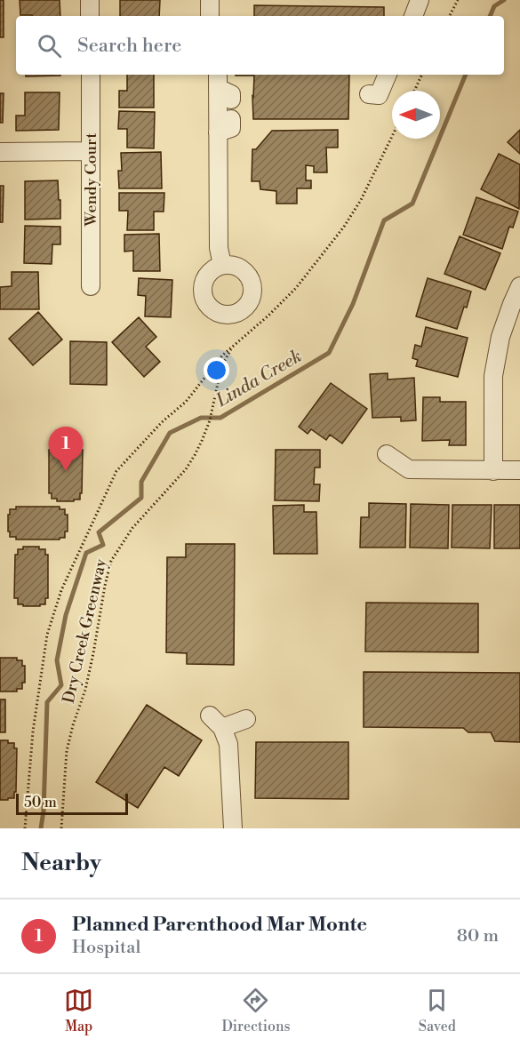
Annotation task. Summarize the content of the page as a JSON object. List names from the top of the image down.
{
  "streets": {
    "street": ["Wendy Court"],
    "path": ["Dry Creek Greenway"]
  },
  "water": ["Linda Creek"],
  "scale_bar": "50 m",
  "north": "left",
  "page": {
    "search": "Search here",
    "pins": "1",
    "scale": "50 m",
    "heading": "Nearby",
    "list": [
      {
        "mark": "1",
        "name": "Planned Parenthood Mar Monte",
        "note": "Hospital",
        "value": "80 m"
      }
    ],
    "nav": ["Map", "Directions", "Saved"]
  }
}
